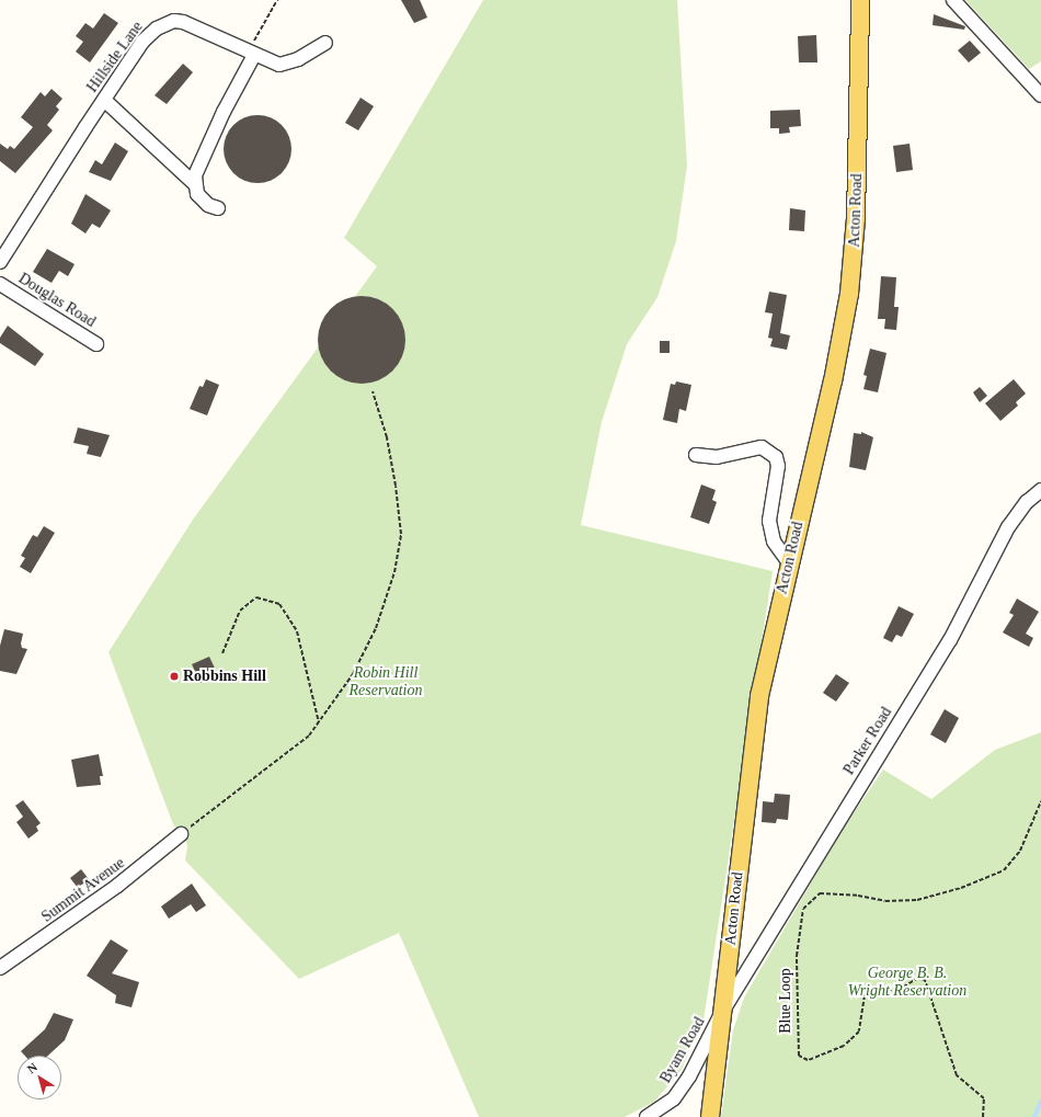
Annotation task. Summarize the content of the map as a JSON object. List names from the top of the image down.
{
  "streets": {
    "main road": ["Acton Road"],
    "street": [
      "Hillside Lane",
      "Douglas Road",
      "Parker Road",
      "Summit Avenue",
      "Byam Road"
    ],
    "path": ["Blue Loop"]
  },
  "crossings": [
    ["Acton Road", "Parker Road"],
    ["Acton Road", "Byam Road"],
    ["Parker Road", "Byam Road"]
  ],
  "parks": ["Robin Hill Reservation", "George B. B. Wright Reservation"],
  "places": ["Robbins Hill"],
  "north": "top left"
}
